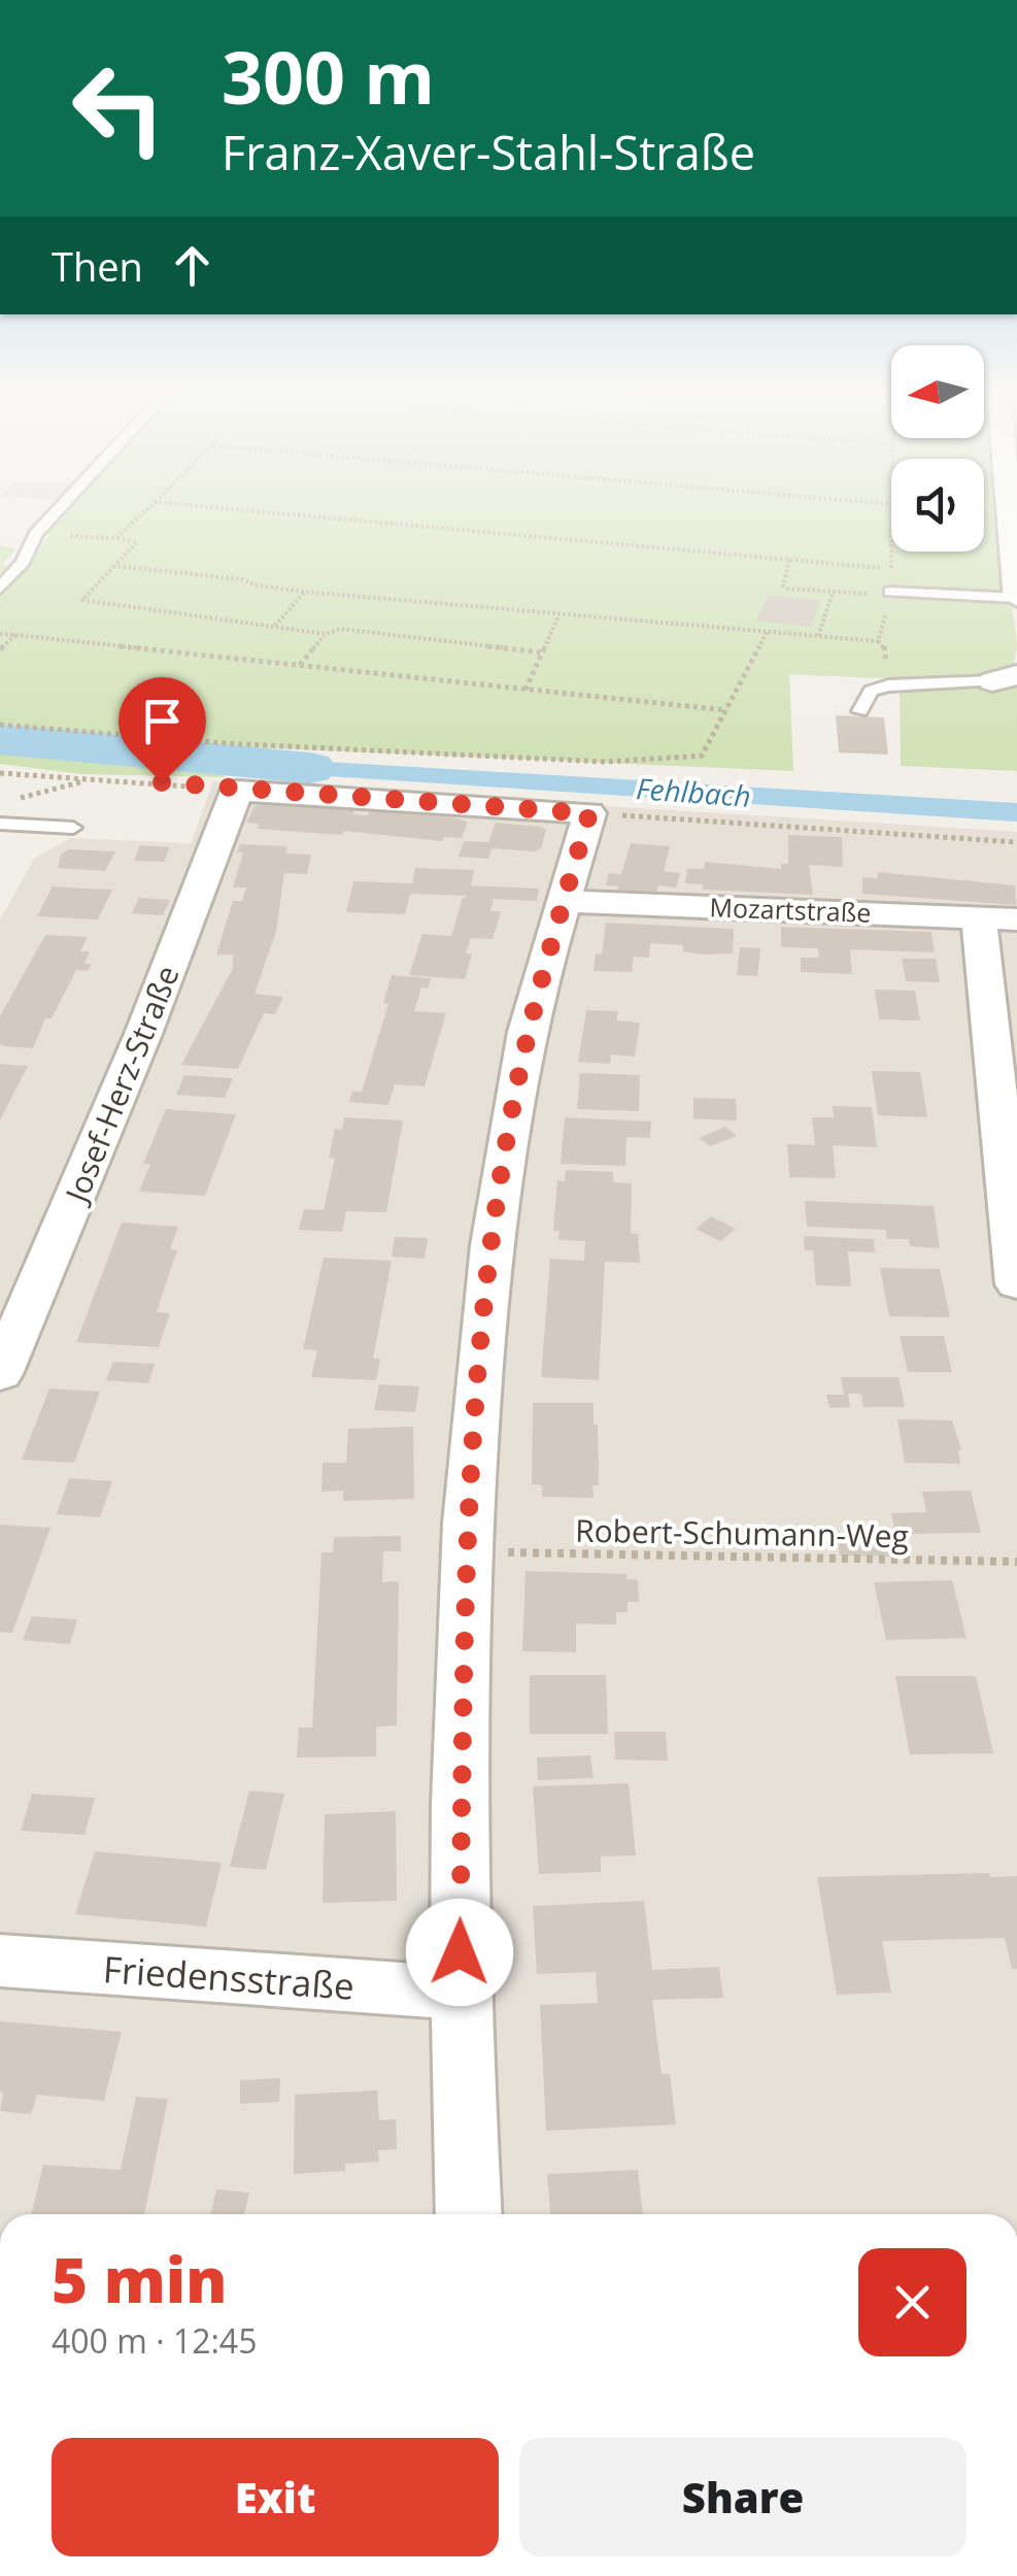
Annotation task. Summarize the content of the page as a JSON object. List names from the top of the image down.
{
  "streets": {
    "street": ["Mozartstraße", "Josef-Herz-Straße", "Friedensstraße"],
    "path": ["Robert-Schumann-Weg"]
  },
  "water": ["Fehlbach"],
  "north": "left",
  "page": {
    "turn": ["300 m", "Franz-Xaver-Stahl-Straße"],
    "then": "Then",
    "heading": ["5 min", "400 m · 12:45"],
    "buttons": ["Exit", "Share"]
  }
}
